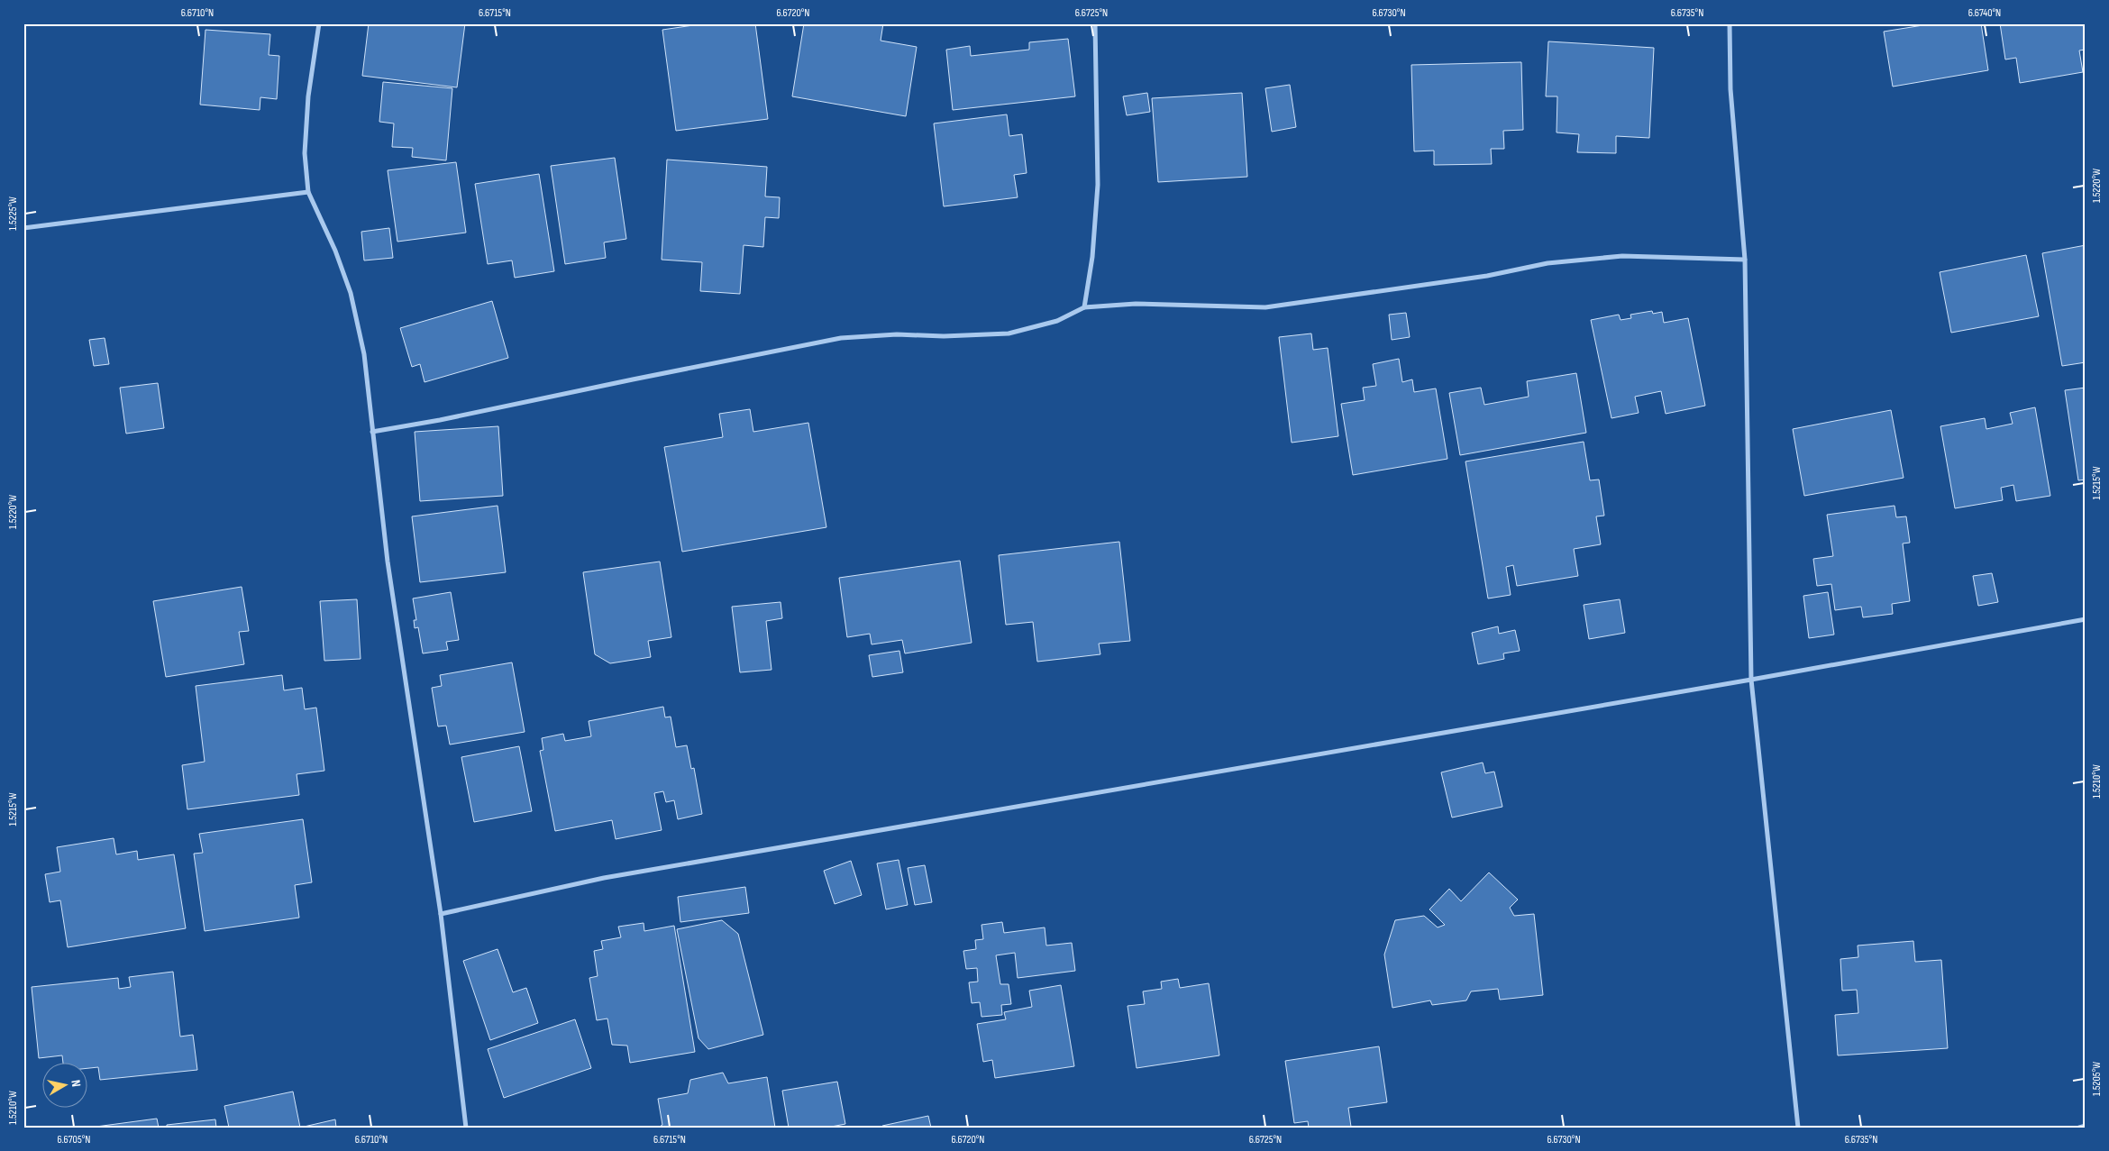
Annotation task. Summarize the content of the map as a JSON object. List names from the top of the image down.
{
  "north": "right",
  "coordinates": [
    "6.6710°N",
    "6.6715°N",
    "6.6720°N",
    "6.6725°N",
    "6.6730°N",
    "6.6735°N",
    "6.6740°N",
    "1.5220°W",
    "1.5225°W",
    "1.5215°W",
    "1.5210°W",
    "1.5205°W",
    "6.6705°N"
  ]
}
